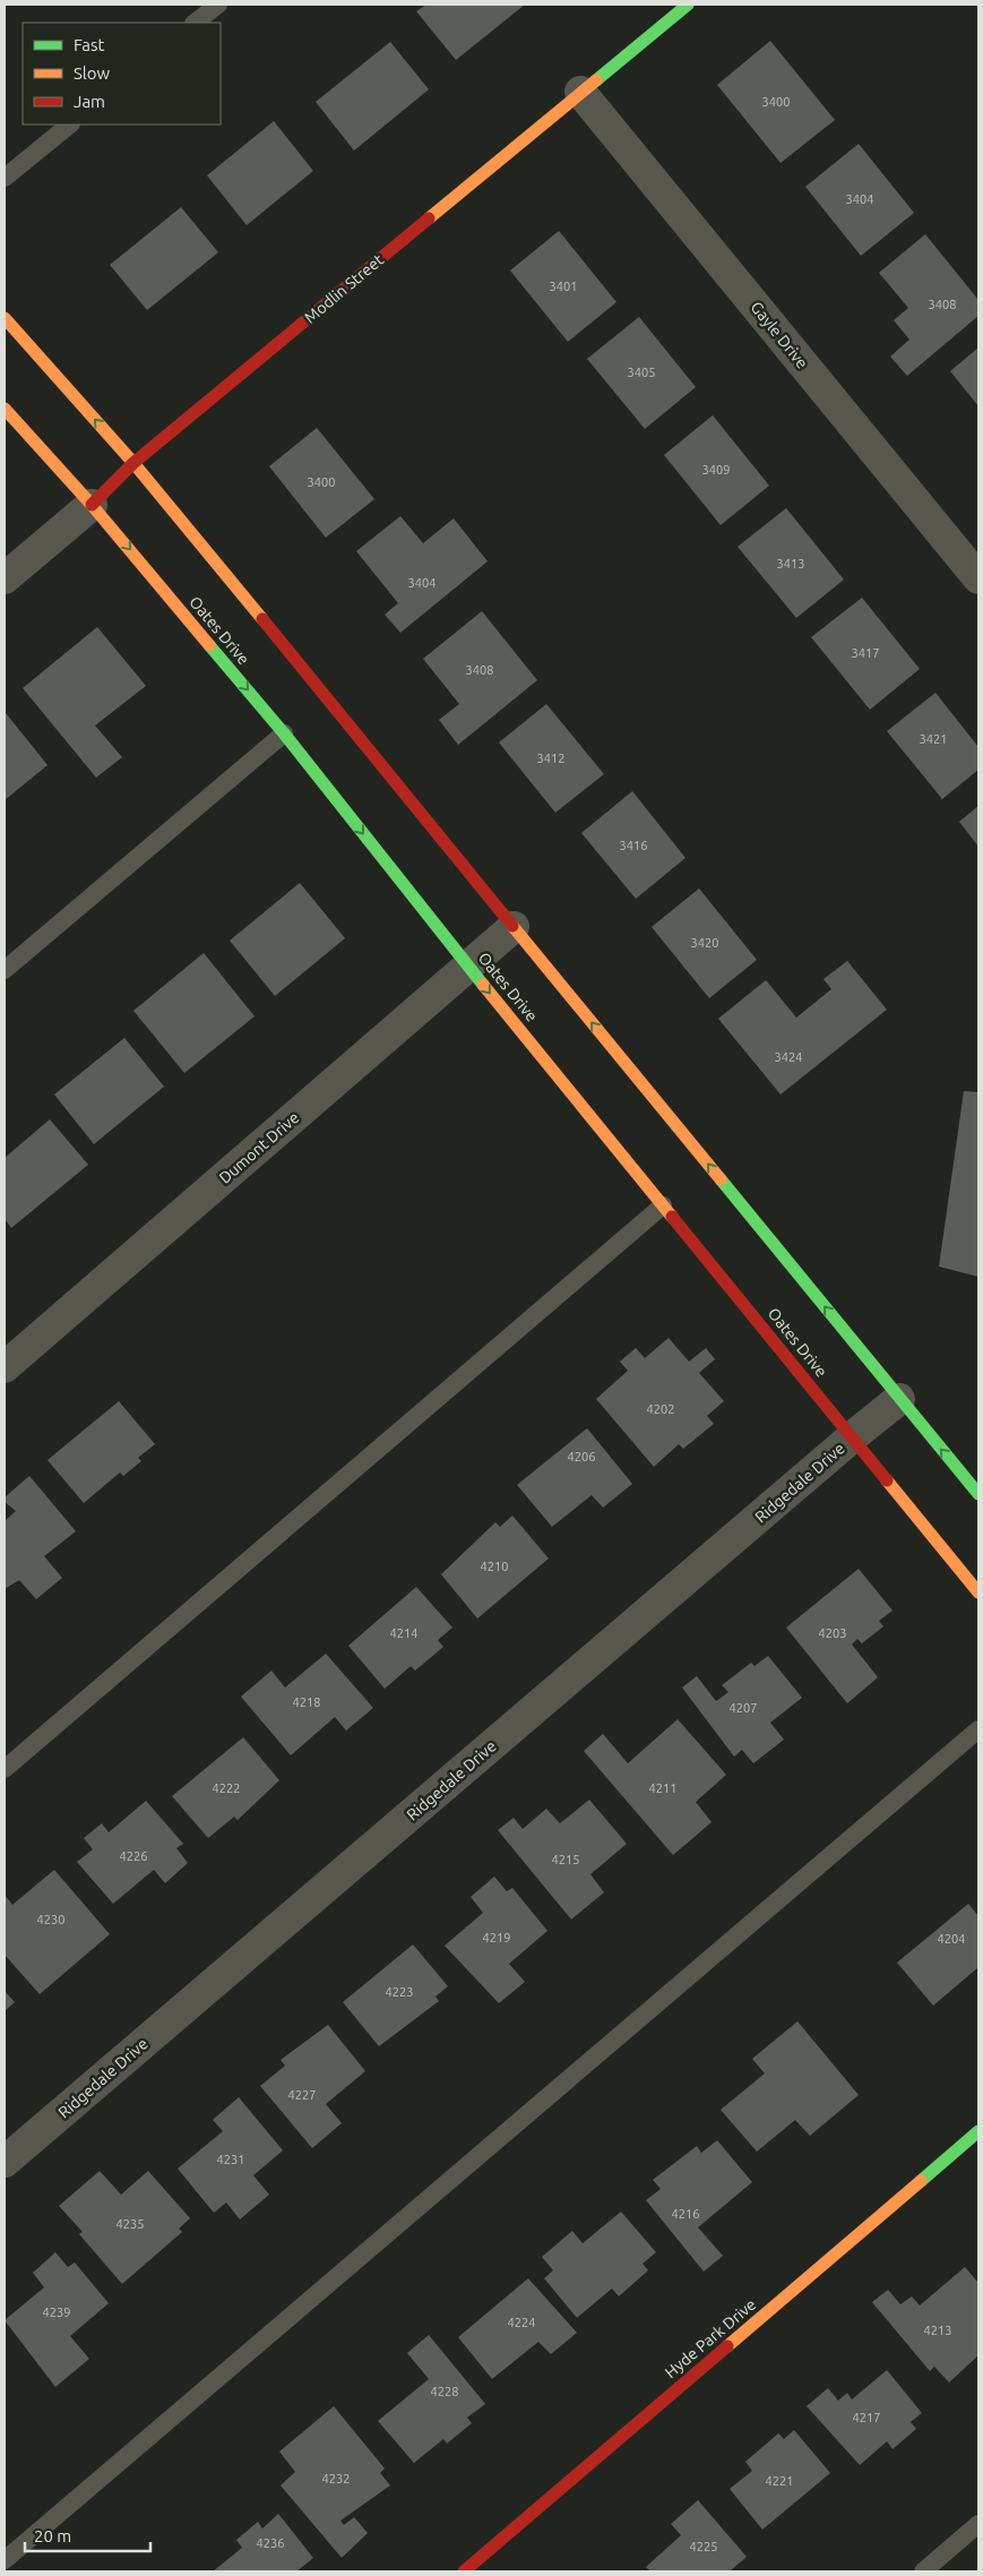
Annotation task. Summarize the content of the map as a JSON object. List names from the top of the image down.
{
  "streets": {
    "main road": ["Modlin Street", "Oates Drive", "Hyde Park Drive"],
    "street": ["Gayle Drive", "Dumont Drive", "Ridgedale Drive"]
  },
  "crossings": [
    ["Modlin Street", "Gayle Drive"],
    ["Modlin Street", "Oates Drive"],
    ["Oates Drive", "Dumont Drive"],
    ["Oates Drive", "Ridgedale Drive"]
  ],
  "house_numbers": [
    "3400",
    "3404",
    "3401",
    "3408",
    "3405",
    "3409",
    "3400",
    "3413",
    "3404",
    "3417",
    "3408",
    "3421",
    "3412",
    "3416",
    "3420",
    "3424",
    "4202",
    "4206",
    "4210",
    "4214",
    "4203",
    "4218",
    "4207",
    "4222",
    "4211",
    "4226",
    "4215",
    "4230",
    "4219",
    "4204",
    "4223",
    "4227",
    "4231",
    "4216",
    "4235",
    "4239",
    "4224",
    "4213",
    "4228",
    "4217",
    "4232",
    "4221",
    "4236",
    "4225"
  ],
  "legend": ["Fast", "Slow", "Jam"],
  "scale_bar": "20 m"
}
